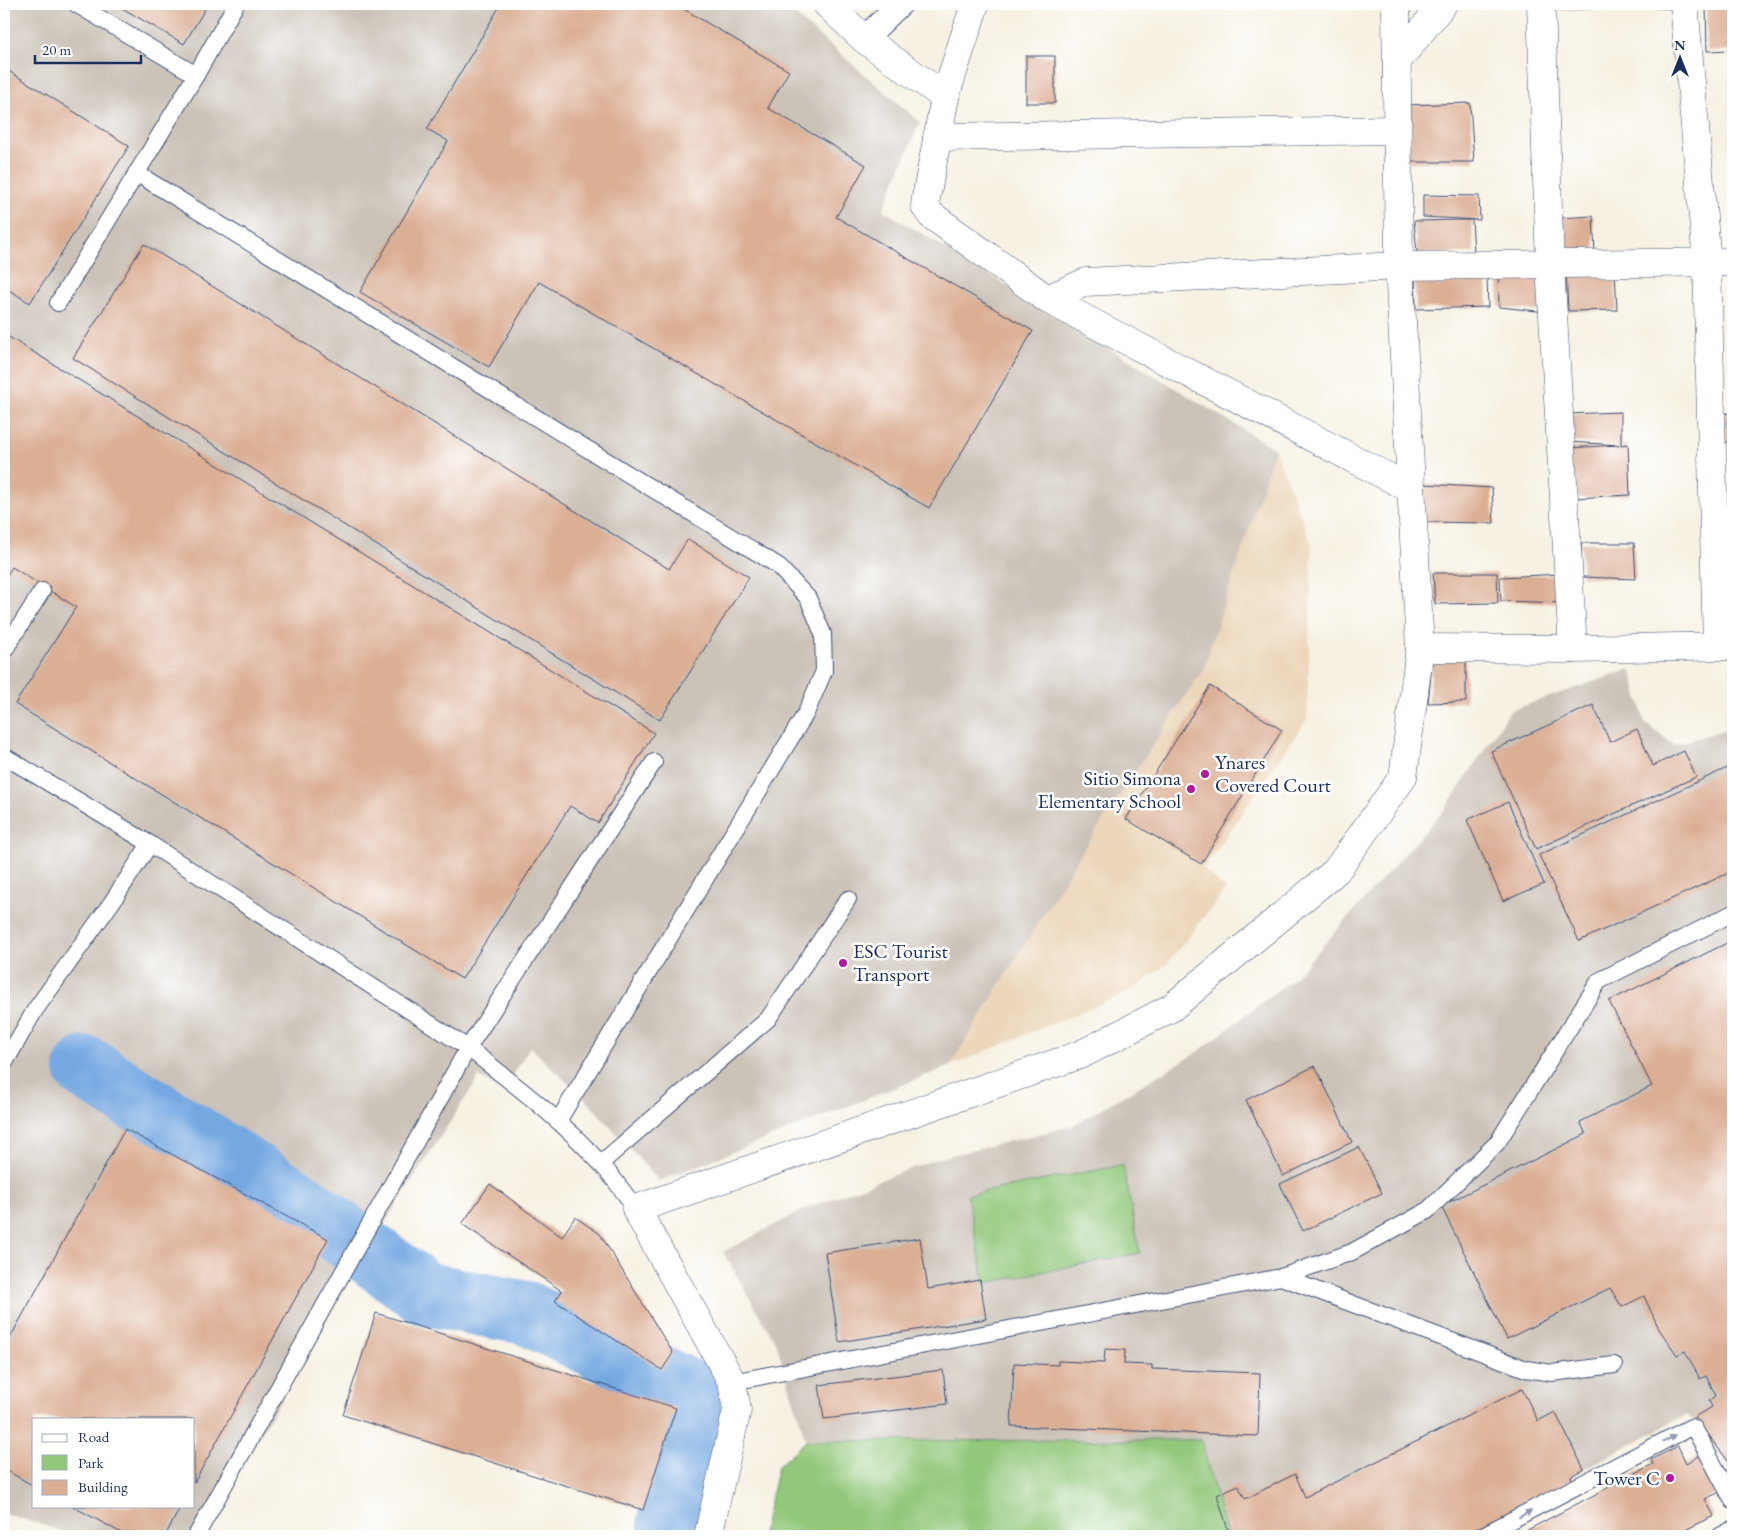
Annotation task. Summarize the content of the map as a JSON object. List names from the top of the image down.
{
  "places": [
    "Ynares Covered Court",
    "Sitio Simona Elementary School",
    "ESC Tourist Transport",
    "Tower C"
  ],
  "legend": ["Road", "Park", "Building"],
  "scale_bar": "20 m",
  "north": "top"
}
